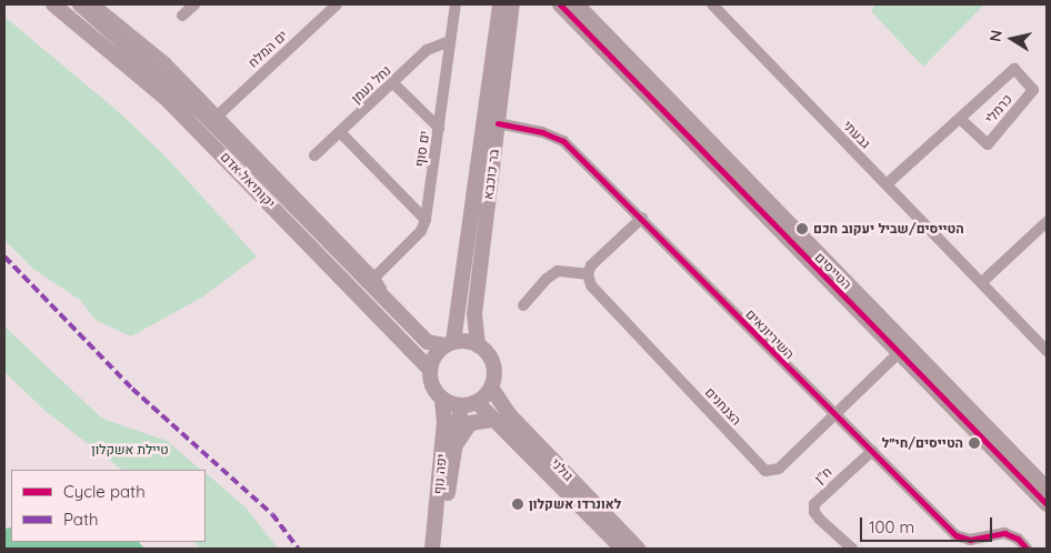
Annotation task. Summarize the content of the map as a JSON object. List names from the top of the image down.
{
  "streets": {
    "main road": [
      "בר כוכבא",
      "יקותיאל אדם",
      "הטייסים",
      "גולני",
      "יפה נוף"
    ],
    "street": [
      "ים המלח",
      "נחל נעמן",
      "כרמלי",
      "גבעתי",
      "ים סוף",
      "השיריונאים",
      "הצנחנים",
      "ח\"ן"
    ]
  },
  "crossings": [
    ["נחל נעמן", "ים סוף"],
    ["כרמלי", "גבעתי"],
    ["בר כוכבא", "יקותיאל אדם"],
    ["בר כוכבא", "השיריונאים"],
    ["בר כוכבא", "גולני"],
    ["בר כוכבא", "יפה נוף"],
    ["יקותיאל אדם", "גולני"],
    ["יקותיאל אדם", "יפה נוף"],
    ["הטייסים", "הצנחנים"],
    ["השיריונאים", "הצנחנים"],
    ["השיריונאים", "ח\"ן"],
    ["גולני", "יפה נוף"]
  ],
  "parks": ["טיילת אשקלון"],
  "places": ["הטייסים/שביל יעקוב חכם", "הטייסים/חי״ל", "לאונרדו אשקלון"],
  "legend": ["Cycle path", "Path"],
  "scale_bar": "100 m",
  "north": "left"
}
